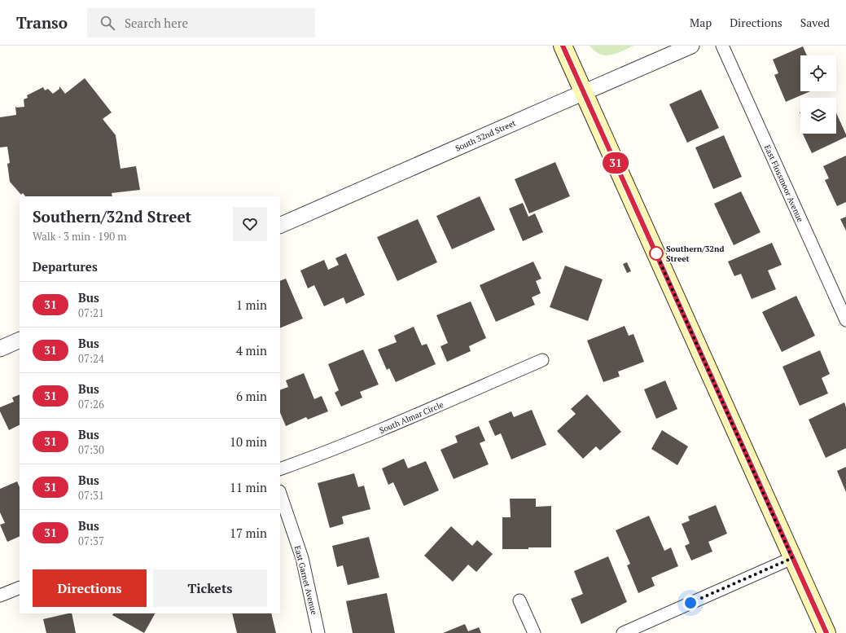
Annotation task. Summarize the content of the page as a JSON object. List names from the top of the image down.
{
  "streets": {
    "street": [
      "South 32nd Street",
      "East Flossmoor Avenue",
      "South Almar Circle",
      "East Garnet Avenue"
    ]
  },
  "places": ["Southern/32nd Street"],
  "lines": ["bus line 31"],
  "page": {
    "header": "Transo",
    "search": "Search here",
    "nav": ["Map", "Directions", "Saved"],
    "on_map": "31",
    "heading": [
      ["Southern/32nd Street", "Walk · 3 min · 190 m"],
      "Departures"
    ],
    "list": [
      {
        "mark": "31",
        "name": "Bus",
        "note": "07:21",
        "value": "1 min"
      },
      {
        "mark": "31",
        "name": "Bus",
        "note": "07:24",
        "value": "4 min"
      },
      {
        "mark": "31",
        "name": "Bus",
        "note": "07:26",
        "value": "6 min"
      },
      {
        "mark": "31",
        "name": "Bus",
        "note": "07:30",
        "value": "10 min"
      },
      {
        "mark": "31",
        "name": "Bus",
        "note": "07:31",
        "value": "11 min"
      },
      {
        "mark": "31",
        "name": "Bus",
        "note": "07:37",
        "value": "17 min"
      }
    ],
    "buttons": ["Directions", "Tickets"]
  }
}
